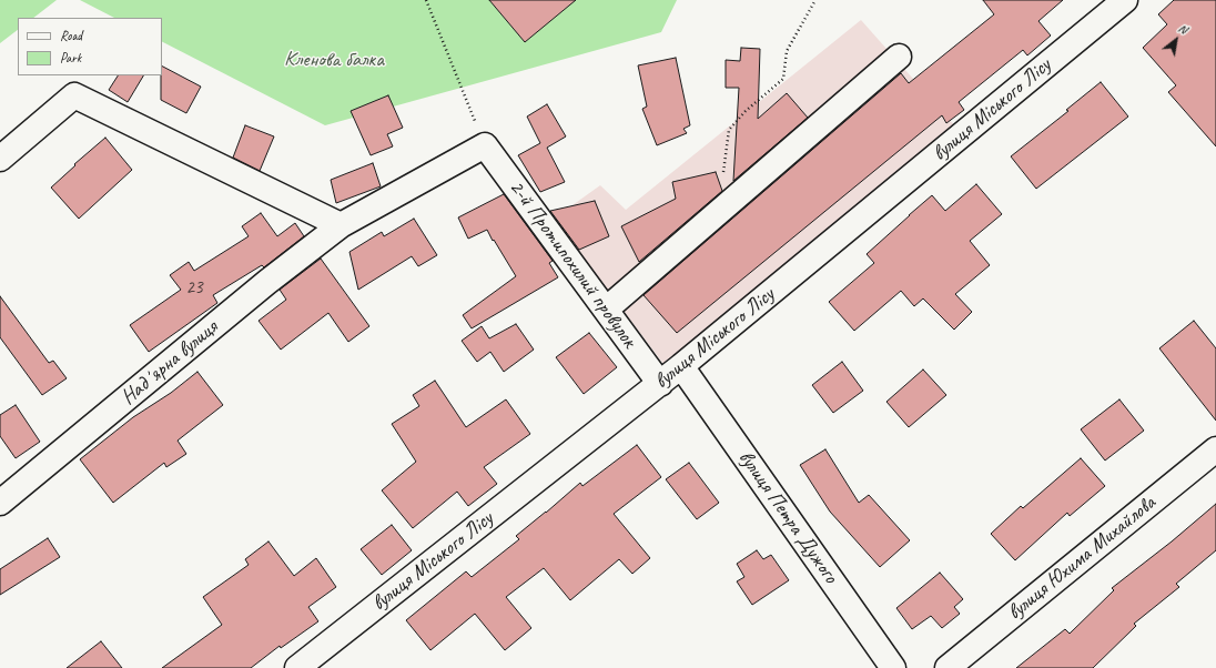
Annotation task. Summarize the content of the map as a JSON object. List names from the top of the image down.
{
  "streets": {
    "street": [
      "вулиця Міського Лісу",
      "2-й Протипохилий провулок",
      "Надʼярна вулиця",
      "вулиця Петра Дужого",
      "вулиця Юхима Михайлова"
    ]
  },
  "crossings": [
    ["вулиця Міського Лісу", "2-й Протипохилий провулок"],
    ["вулиця Міського Лісу", "вулиця Петра Дужого"],
    ["2-й Протипохилий провулок", "Надʼярна вулиця"]
  ],
  "parks": ["Кленова балка"],
  "house_numbers": ["23"],
  "legend": ["Road", "Park"],
  "north": "top right"
}
